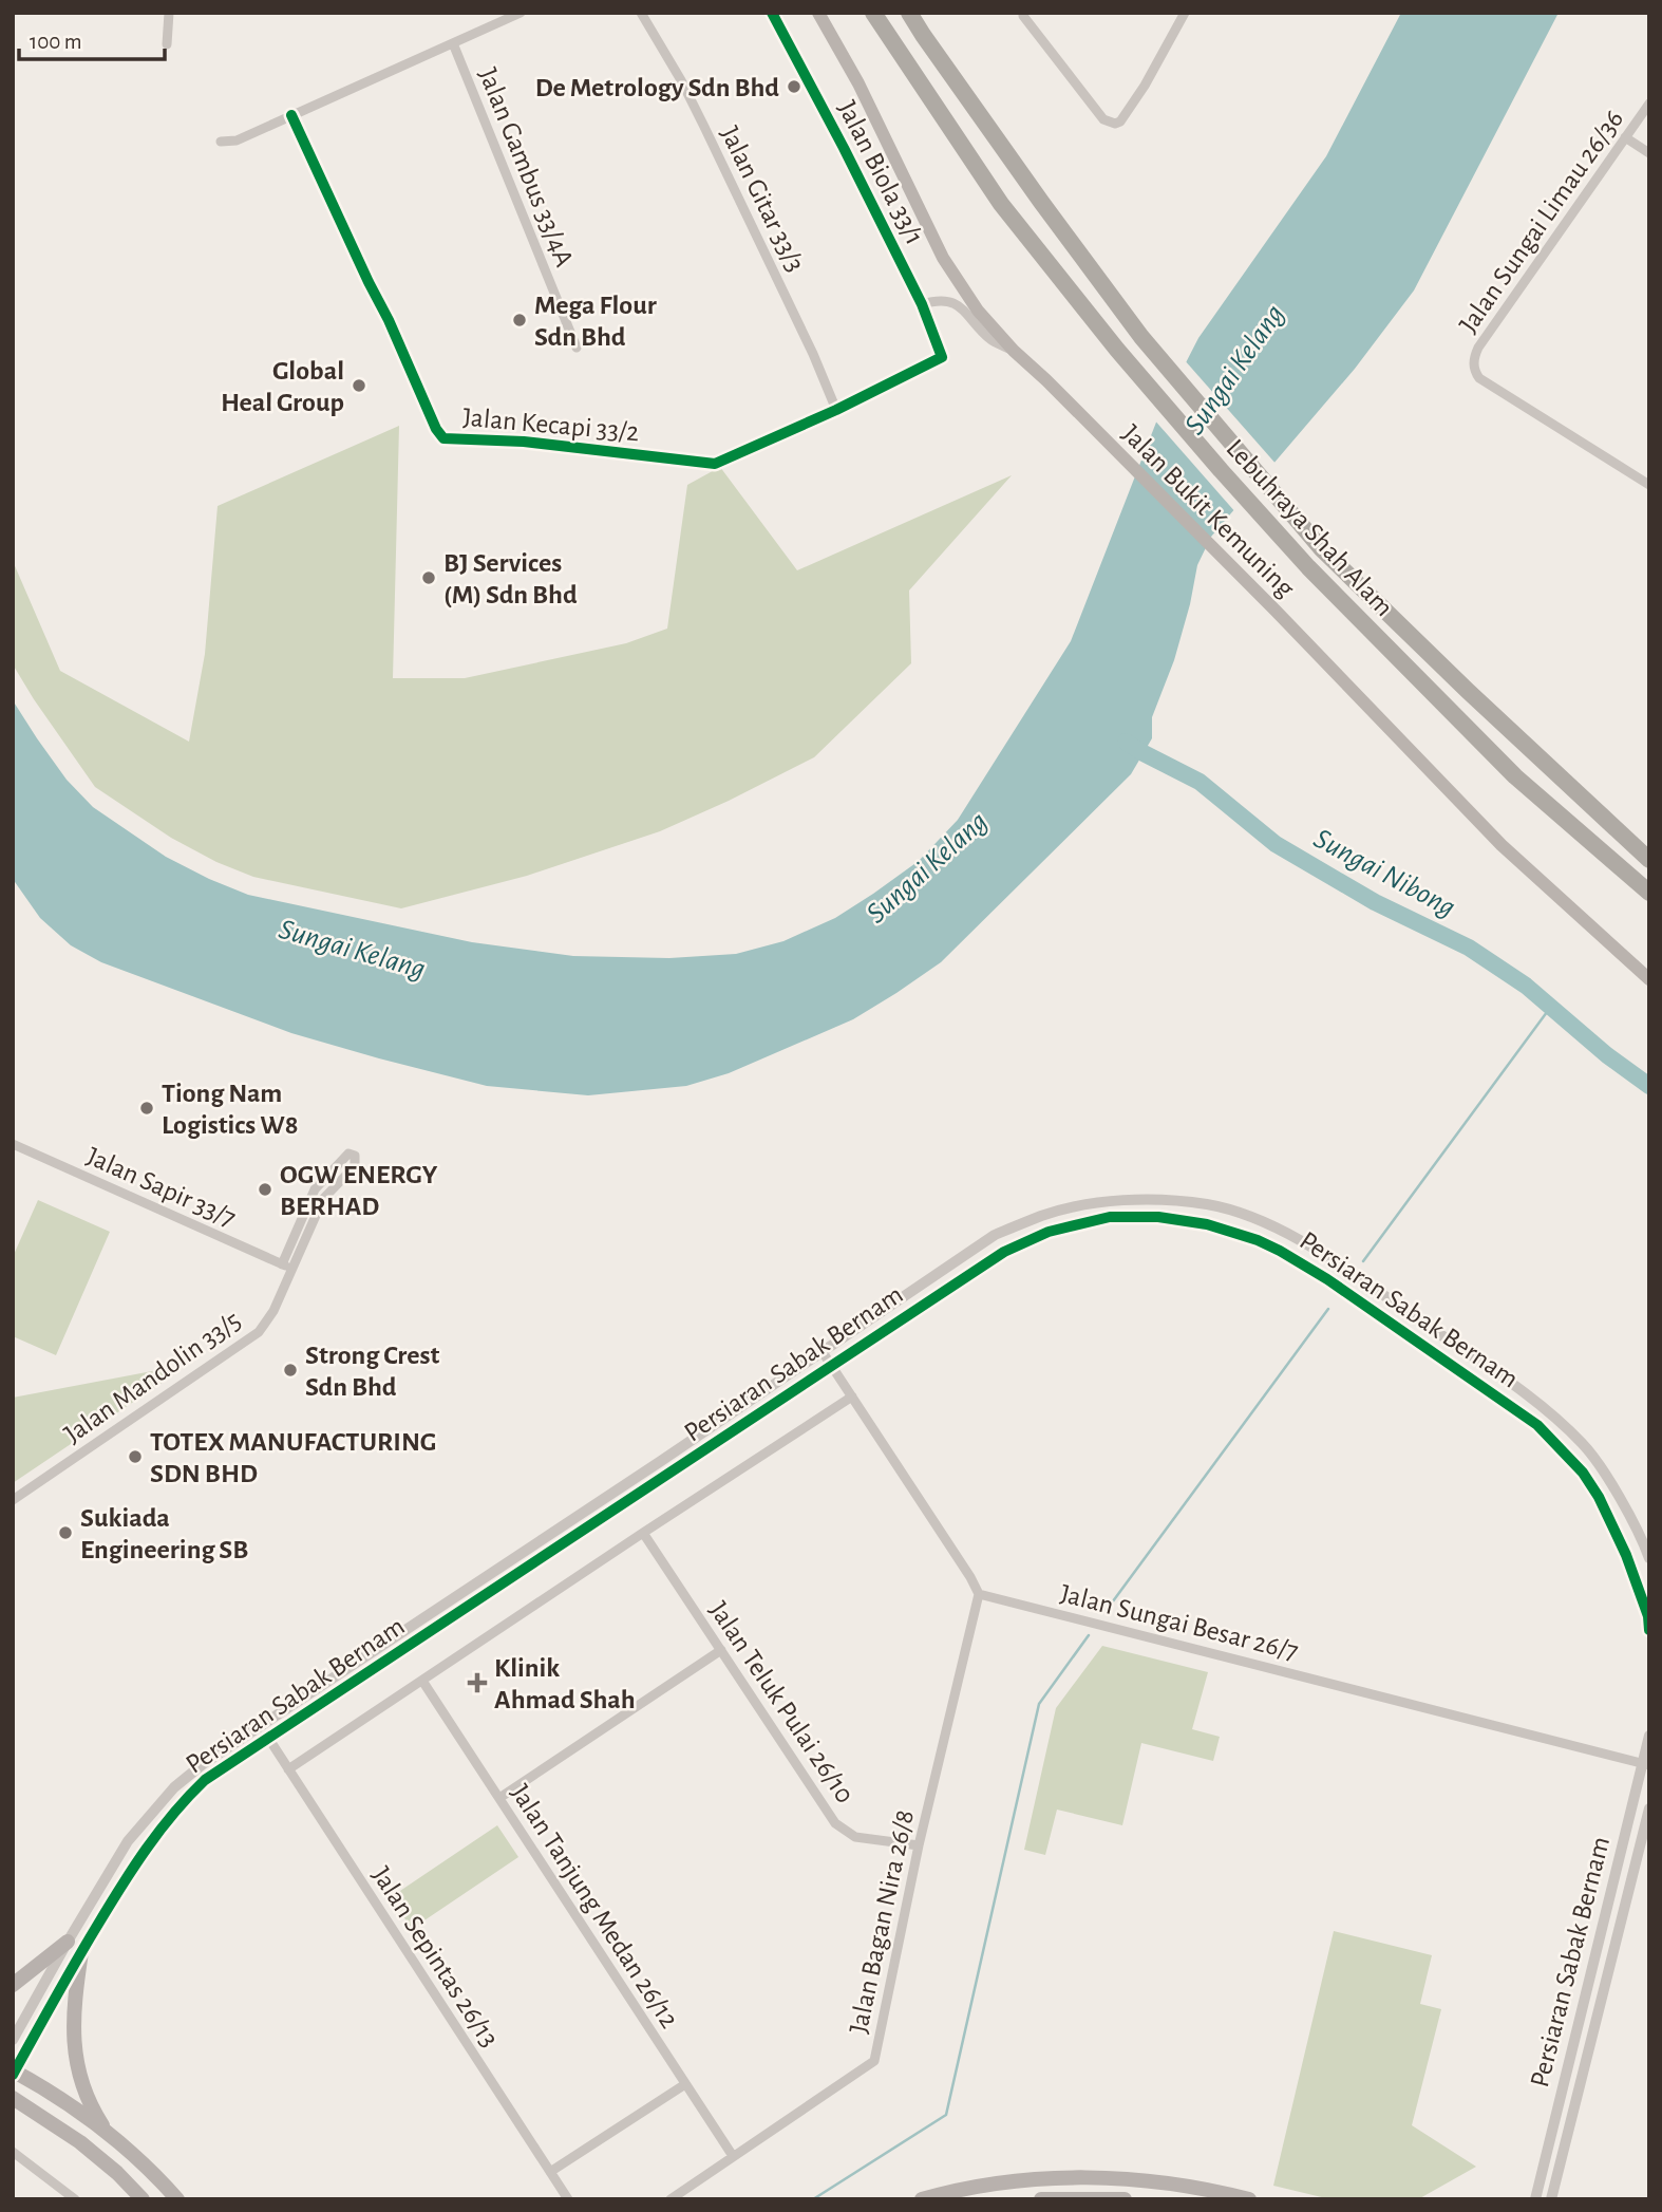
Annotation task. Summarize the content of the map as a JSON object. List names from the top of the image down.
{
  "streets": {
    "highway": ["Lebuhraya Shah Alam"],
    "main road": ["Jalan Bukit Kemuning"],
    "street": [
      "Jalan Gambus 33/4A",
      "Jalan Biola 33/1",
      "Jalan Gitar 33/3",
      "Jalan Sungai Limau 26/36",
      "Jalan Kecapi 33/2",
      "Jalan Sapir 33/7",
      "Persiaran Sabak Bernam",
      "Jalan Mandolin 33/5",
      "Jalan Sungai Besar 26/7",
      "Jalan Teluk Pulai 26/10",
      "Jalan Tanjung Medan 26/12",
      "Jalan Bagan Nira 26/8",
      "Jalan Sepintas 26/13"
    ]
  },
  "crossings": [
    ["Jalan Biola 33/1", "Jalan Kecapi 33/2"],
    ["Jalan Gitar 33/3", "Jalan Kecapi 33/2"],
    ["Jalan Sapir 33/7", "Jalan Mandolin 33/5"],
    ["Persiaran Sabak Bernam", "Jalan Sungai Besar 26/7"],
    ["Persiaran Sabak Bernam", "Jalan Sepintas 26/13"],
    ["Jalan Sungai Besar 26/7", "Jalan Bagan Nira 26/8"],
    ["Jalan Teluk Pulai 26/10", "Jalan Bagan Nira 26/8"],
    ["Jalan Tanjung Medan 26/12", "Jalan Bagan Nira 26/8"]
  ],
  "water": ["Sungai Kelang", "Sungai Nibong"],
  "places": {
    "other": [
      "De Metrology Sdn Bhd",
      "Mega Flour Sdn Bhd",
      "Global Heal Group",
      "BJ Services (M) Sdn Bhd",
      "Tiong Nam Logistics W8",
      "OGW ENERGY BERHAD",
      "Strong Crest Sdn Bhd",
      "TOTEX MANUFACTURING SDN BHD",
      "Sukiada Engineering SB"
    ],
    "health": ["Klinik Ahmad Shah"]
  },
  "scale_bar": "100 m"
}
